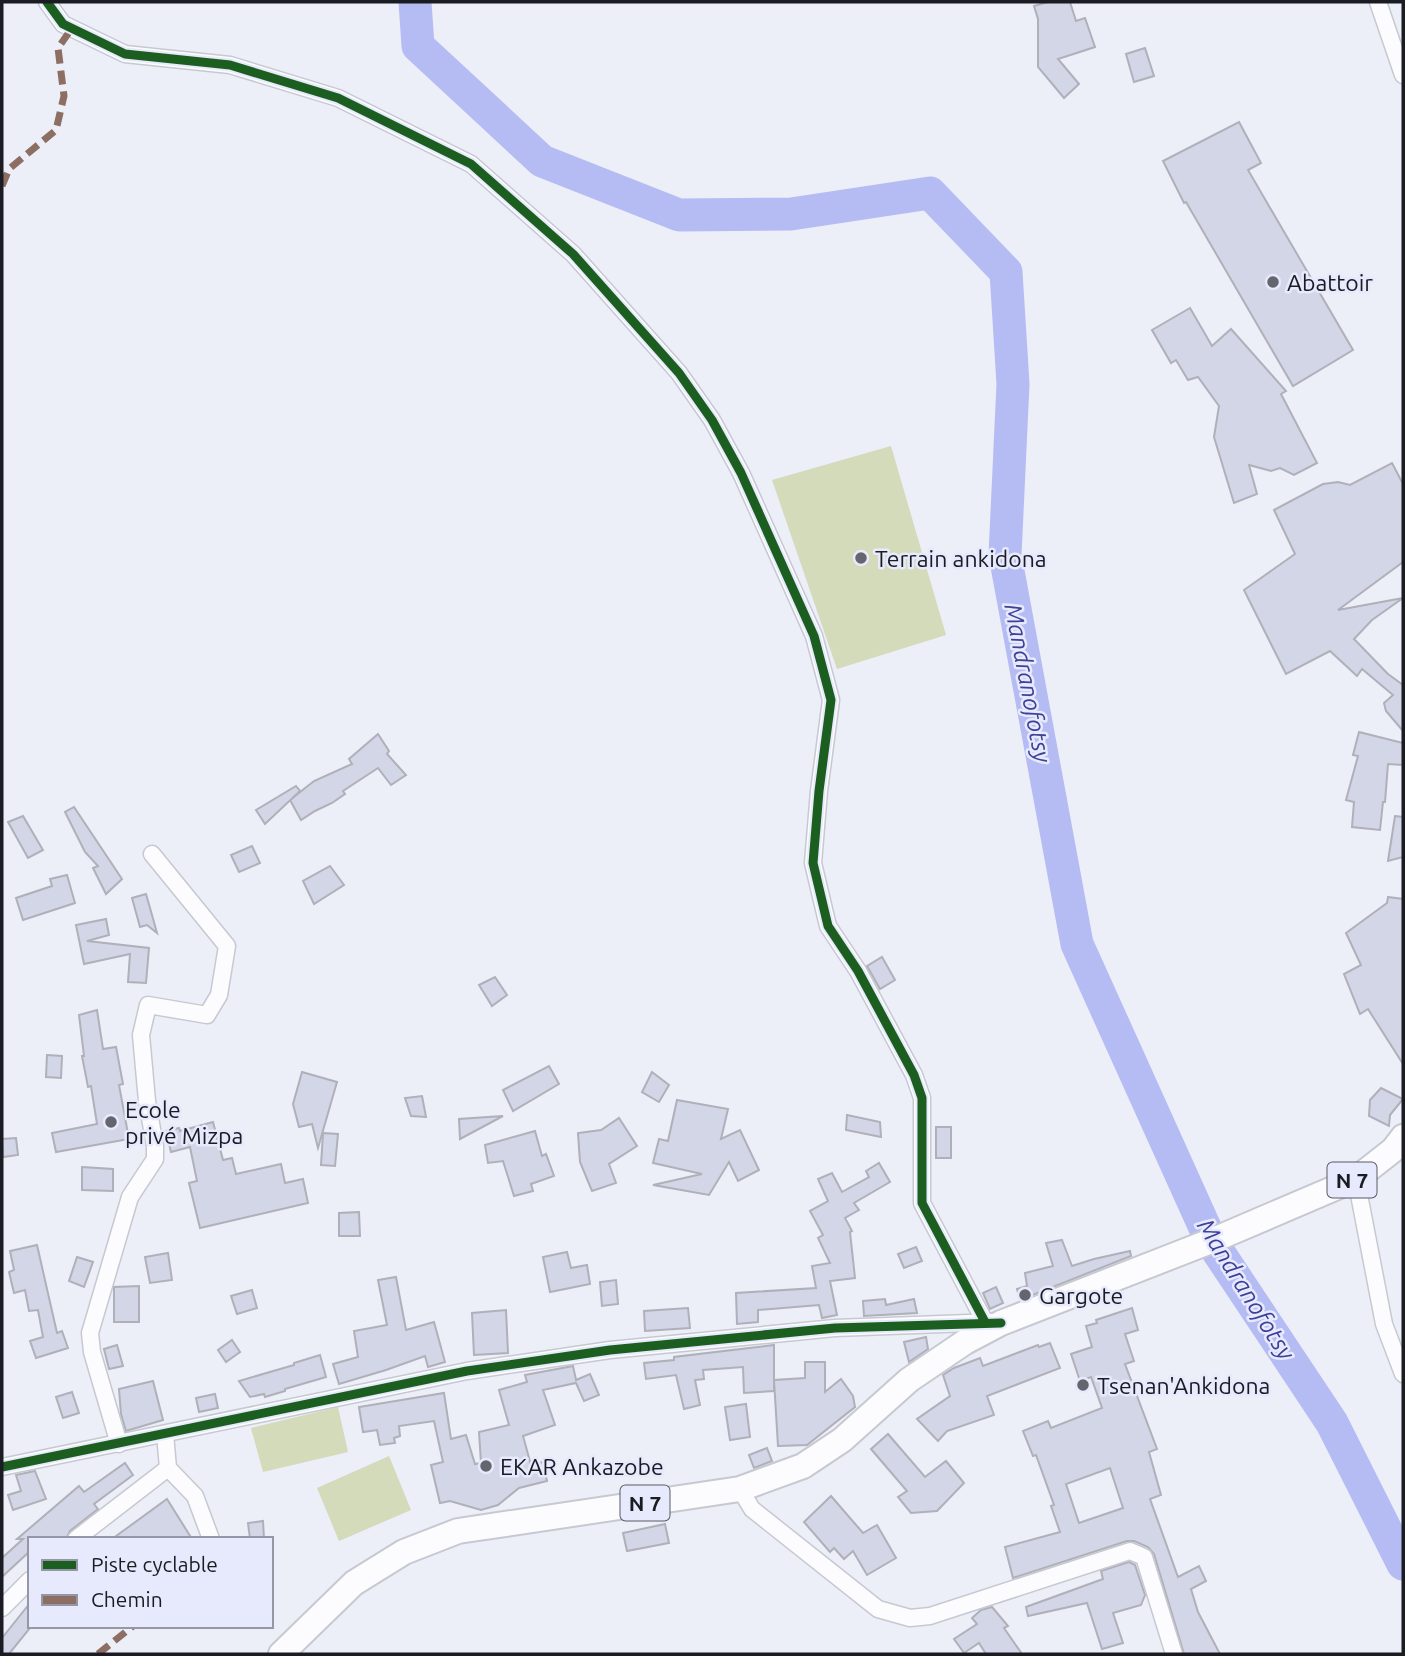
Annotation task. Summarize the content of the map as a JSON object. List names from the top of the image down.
{
  "streets": {
    "main road": ["N 7"]
  },
  "water": ["Mandranofotsy"],
  "places": [
    "Abattoir",
    "Terrain ankidona",
    "Ecole privé Mizpa",
    "Gargote",
    "Tsenan'Ankidona",
    "EKAR Ankazobe"
  ],
  "legend": ["Piste cyclable", "Chemin"]
}
